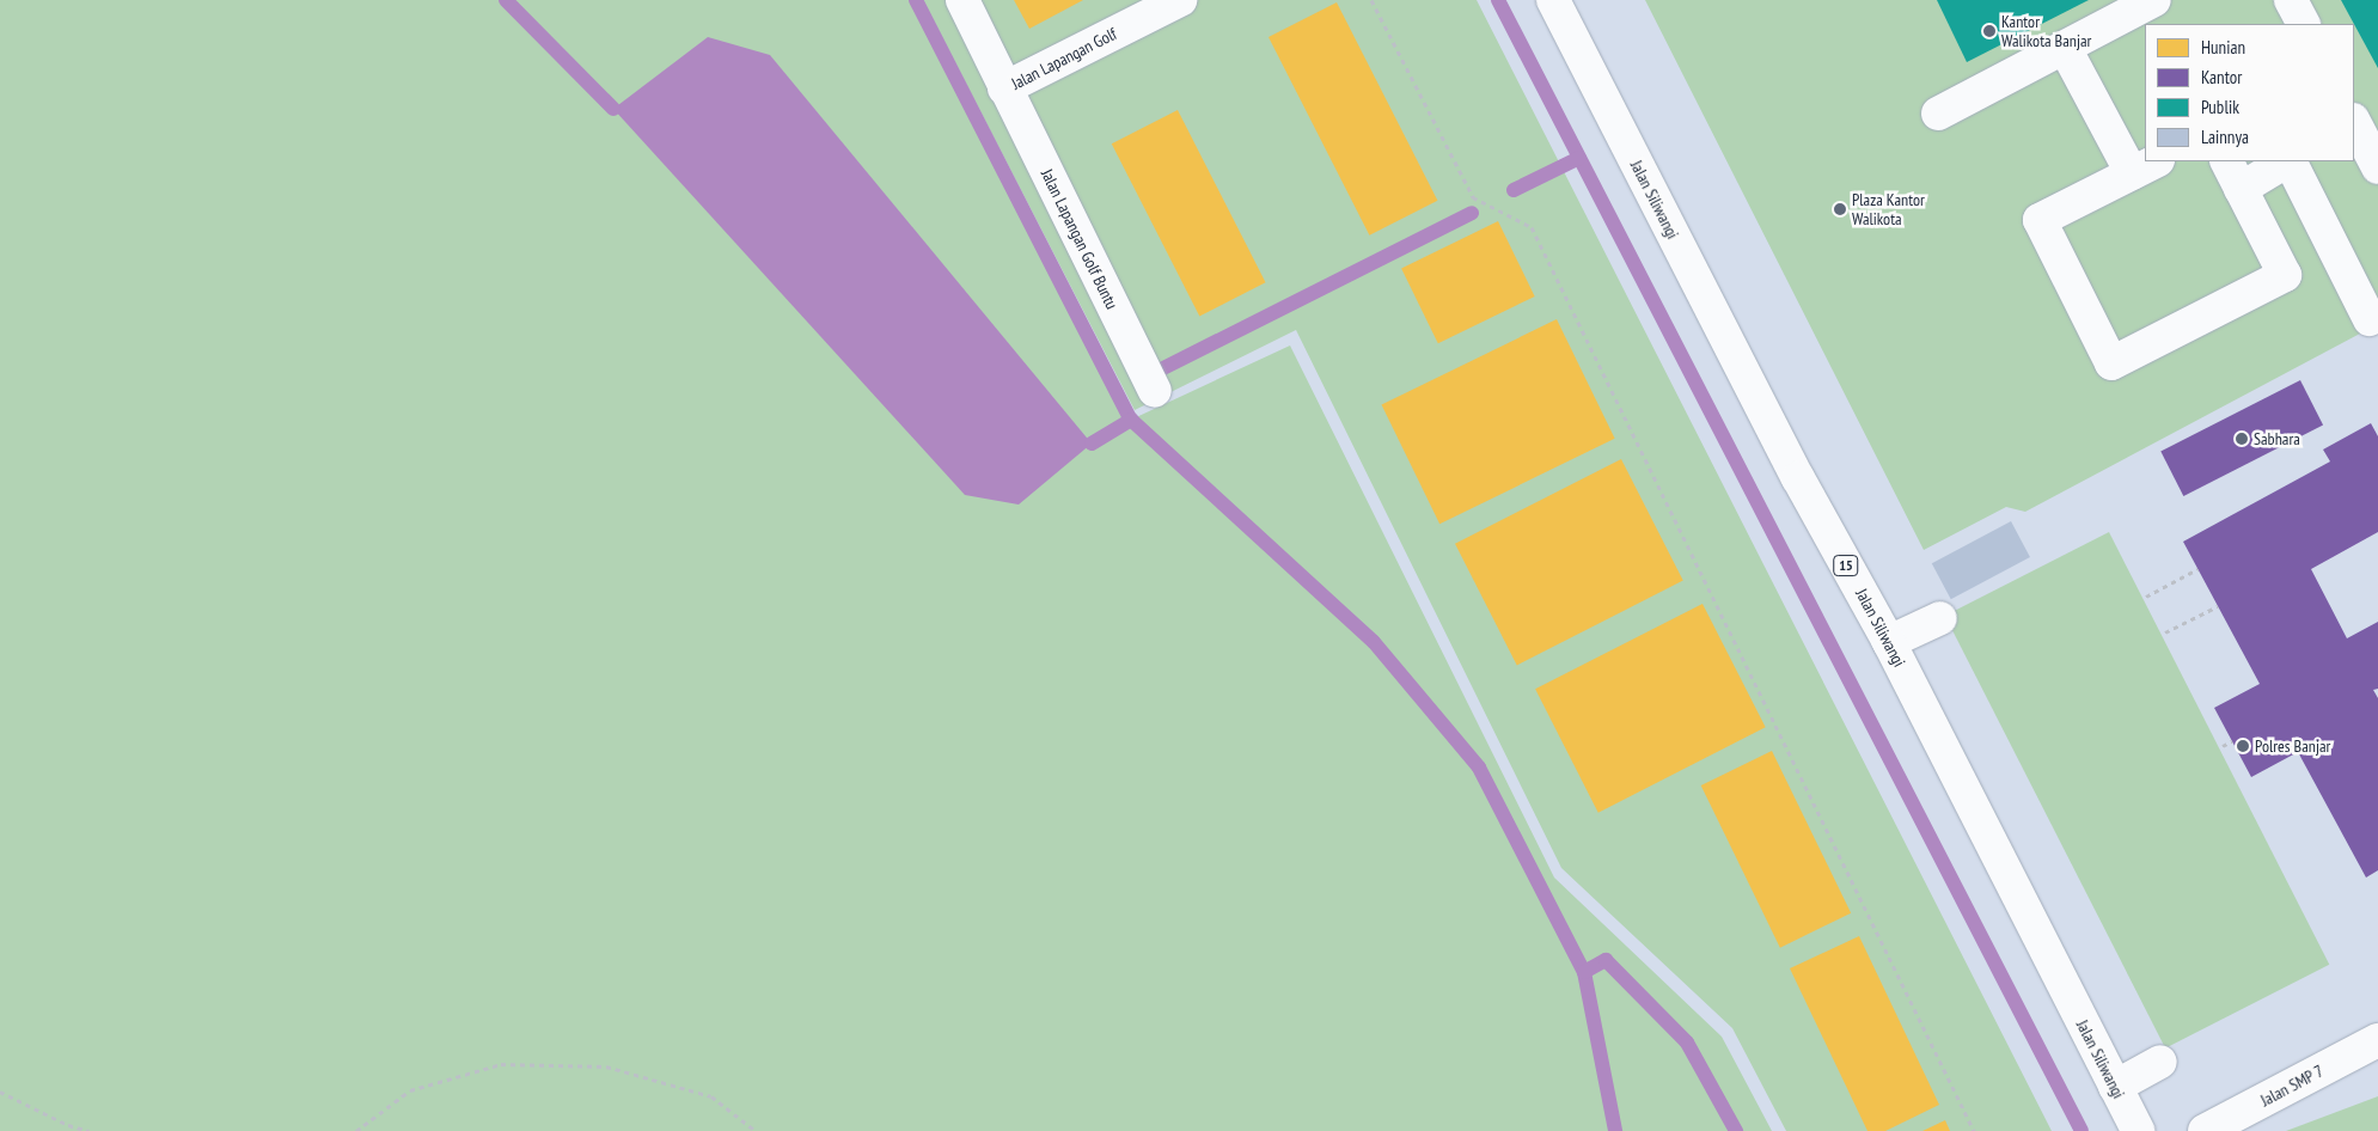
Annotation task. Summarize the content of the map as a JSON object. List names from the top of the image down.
{
  "streets": {
    "main road": [
      "Jalan Lapangan Golf",
      "Jalan Siliwangi",
      "Jalan Lapangan Golf Buntu",
      "15",
      "Jalan SMP 7"
    ]
  },
  "crossings": [
    ["Jalan Lapangan Golf", "Jalan Lapangan Golf Buntu"]
  ],
  "places": [
    "Kantor Walikota Banjar",
    "Plaza Kantor Walikota",
    "Sabhara",
    "Polres Banjar"
  ],
  "legend": [
    "Hunian",
    "Kantor",
    "Publik",
    "Lainnya"
  ]
}
